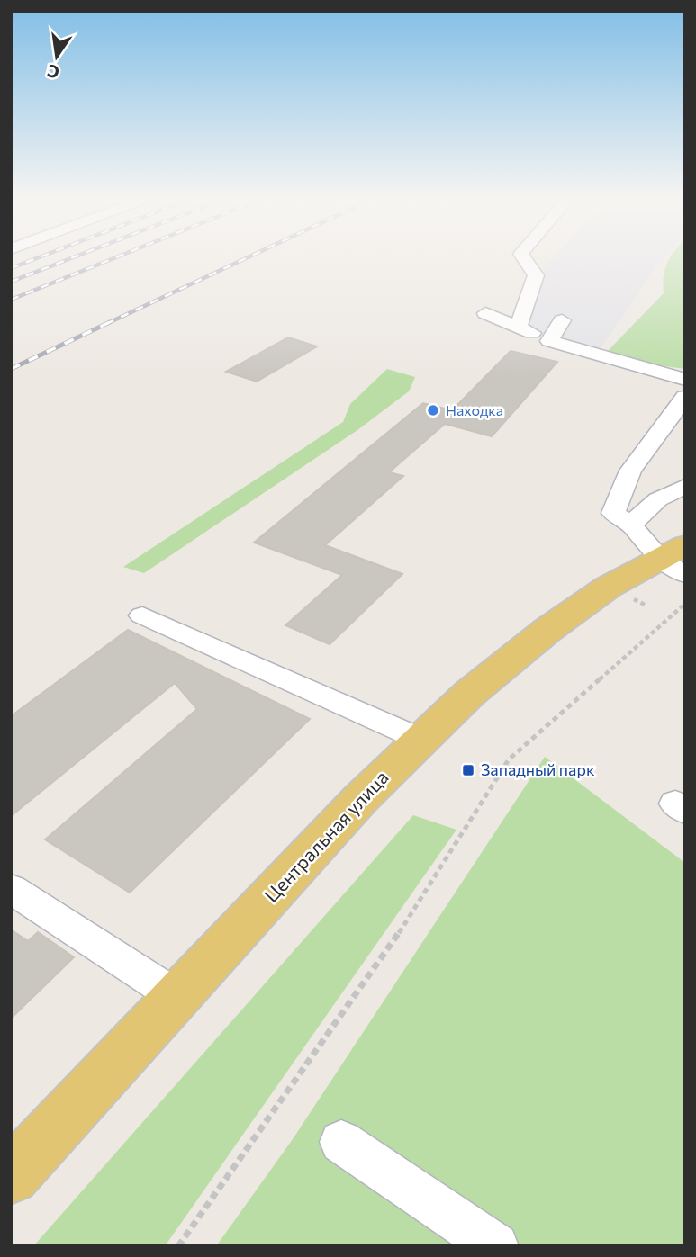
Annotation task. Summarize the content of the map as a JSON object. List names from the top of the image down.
{
  "streets": {
    "main road": ["Центральная улица"]
  },
  "places": {
    "other": ["Находка"],
    "transit": ["Западный парк"]
  },
  "north": "bottom"
}
